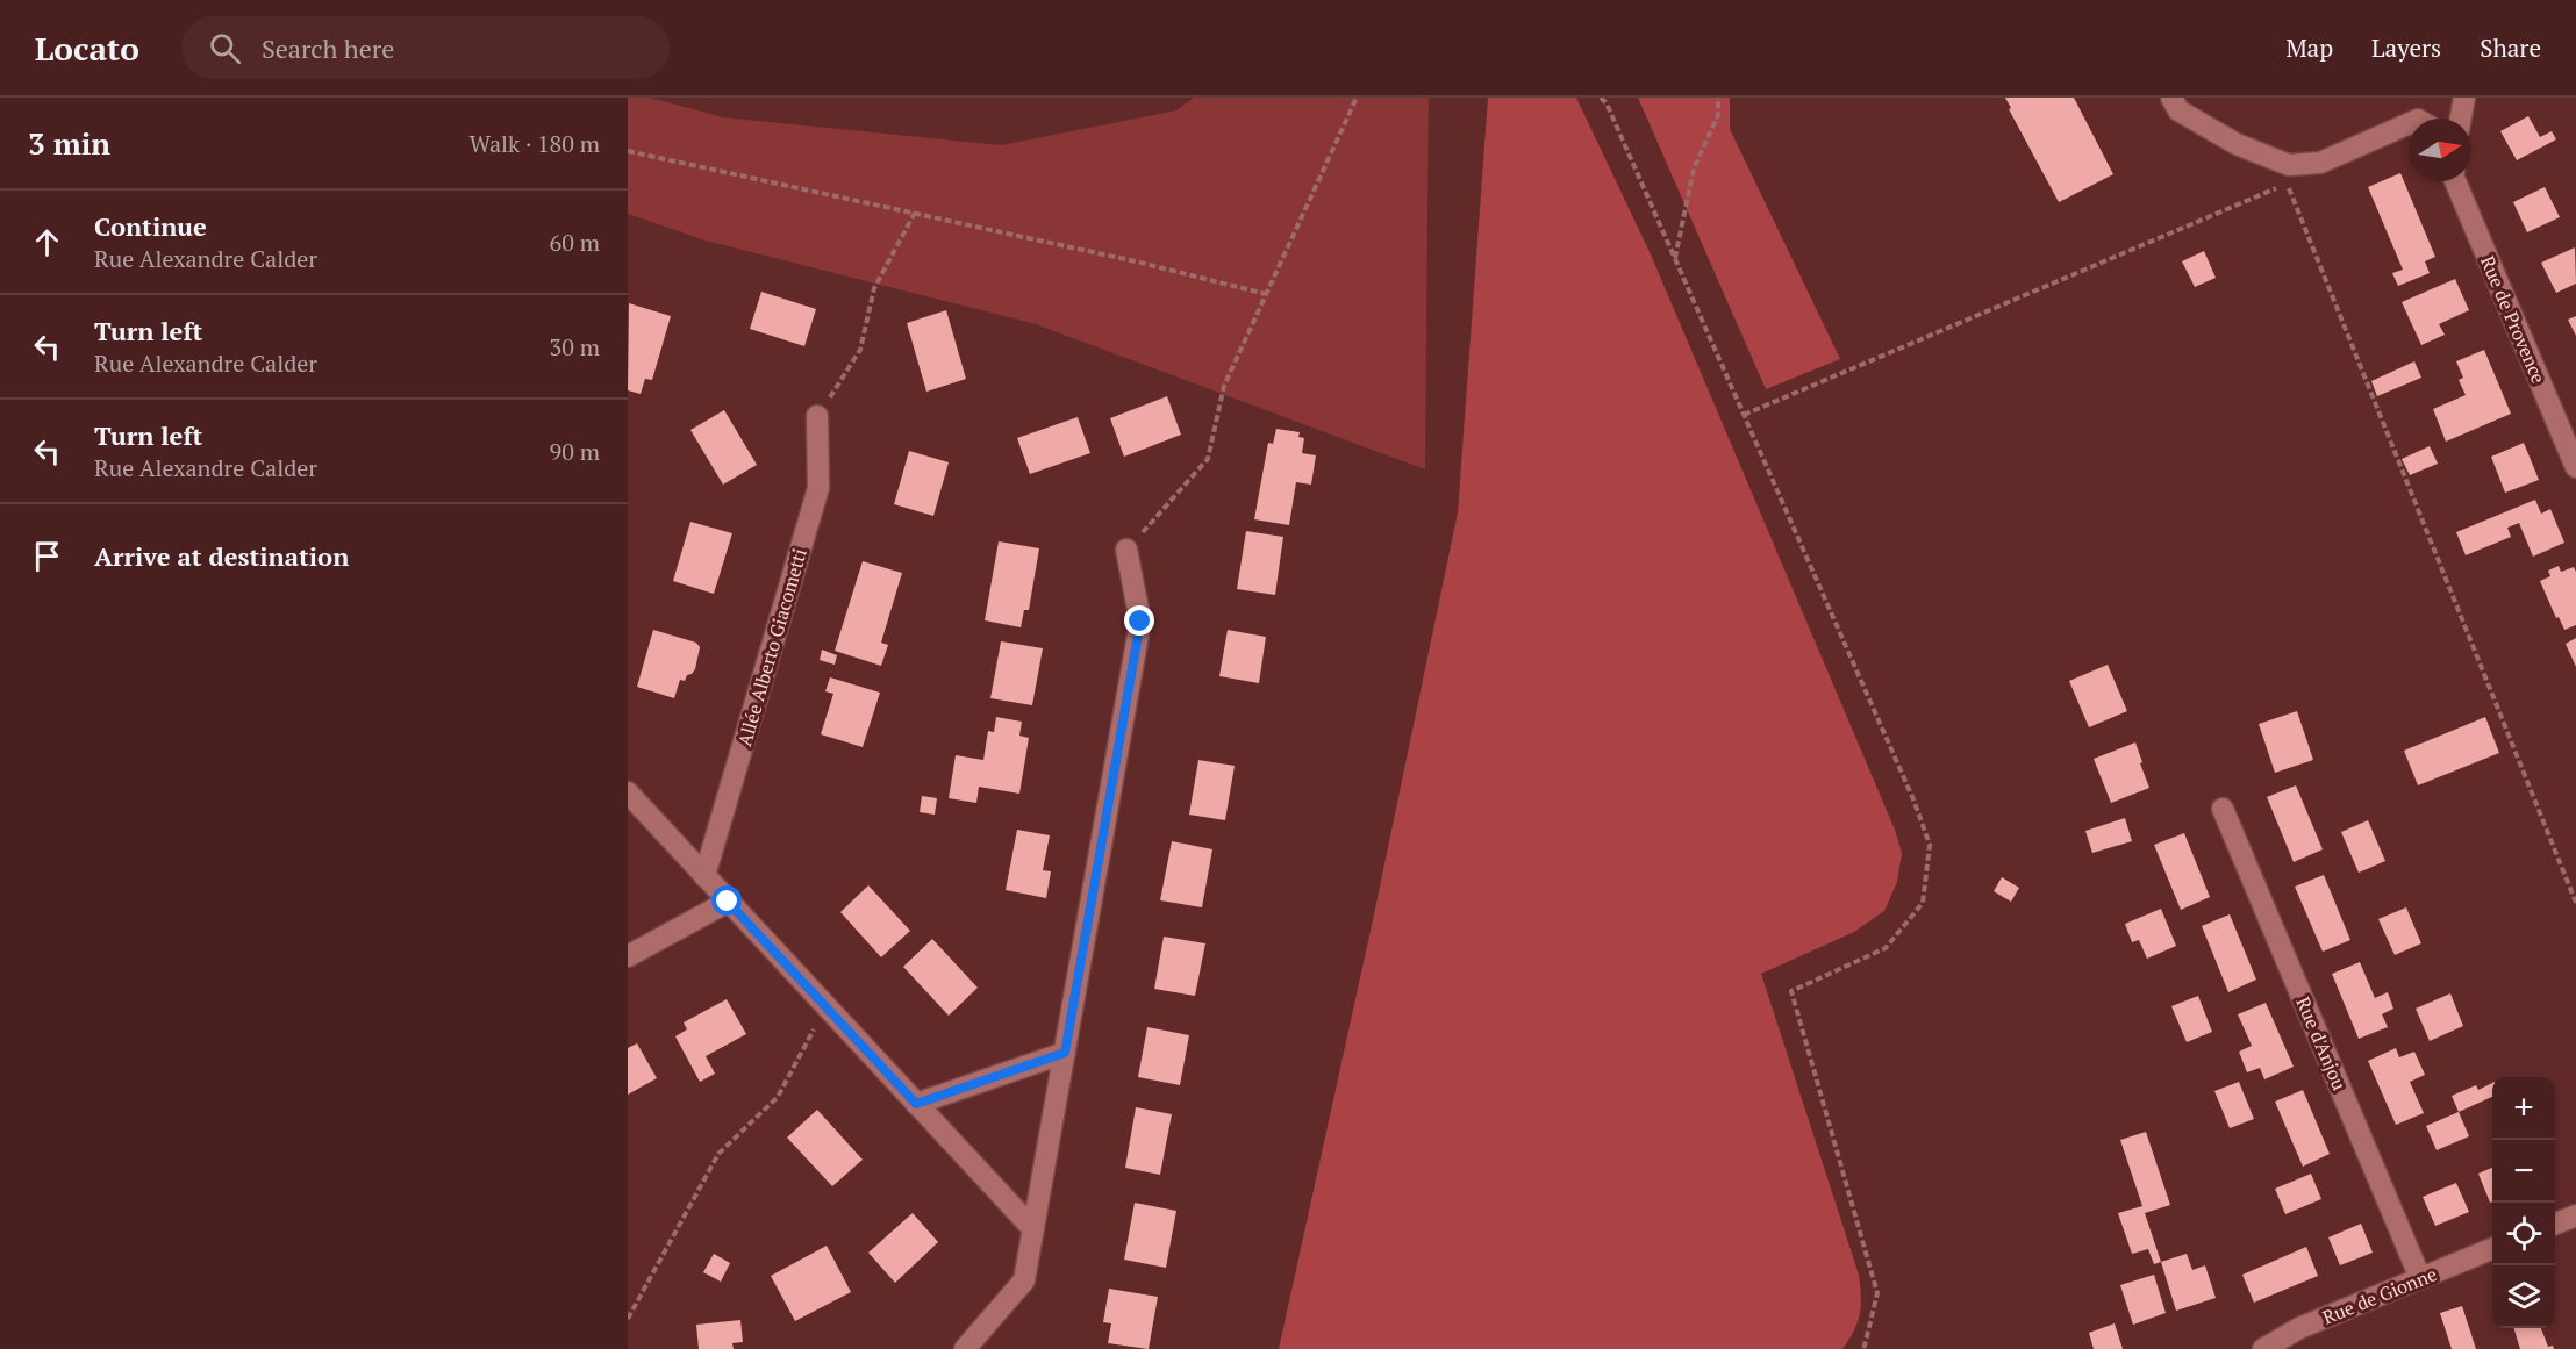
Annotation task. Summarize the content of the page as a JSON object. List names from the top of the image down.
{
  "streets": {
    "street": [
      "Rue de Provence",
      "Allée Alberto Giacometti",
      "Rue d'Anjou",
      "Rue de Gionne"
    ]
  },
  "crossings": [
    ["Rue d'Anjou", "Rue de Gionne"]
  ],
  "north": "right",
  "page": {
    "header": "Locato",
    "search": "Search here",
    "nav": ["Map", "Layers", "Share"],
    "heading": ["3 min", "Walk · 180 m"],
    "list": [
      ["Continue", "Rue Alexandre Calder", "60 m"],
      ["Turn left", "Rue Alexandre Calder", "30 m"],
      ["Turn left", "Rue Alexandre Calder", "90 m"],
      "Arrive at destination"
    ],
    "map_buttons": ["+", "−"]
  }
}
